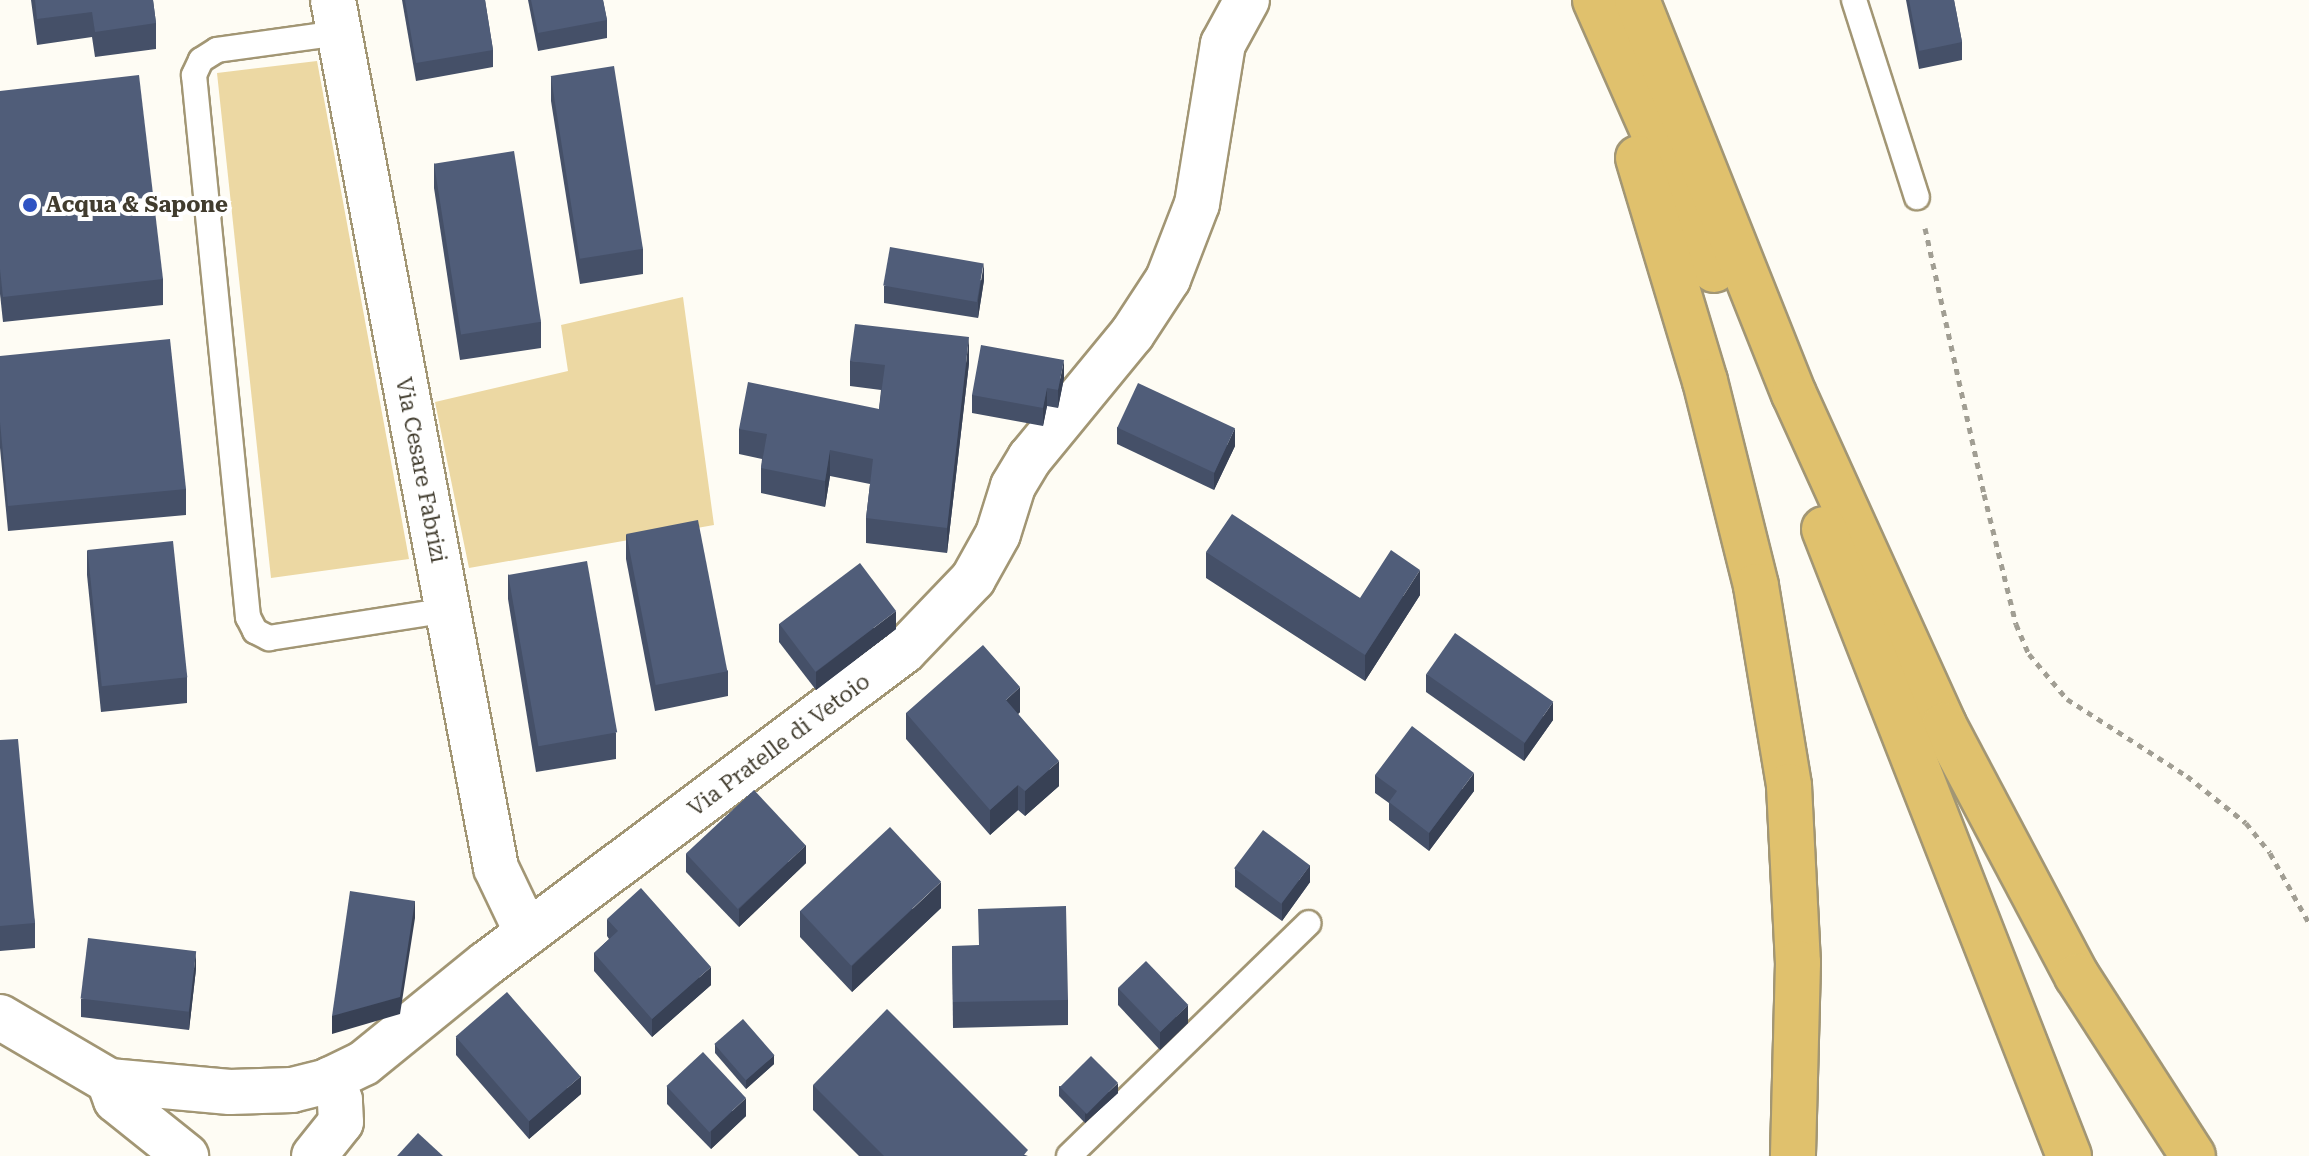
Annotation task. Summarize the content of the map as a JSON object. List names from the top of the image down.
{
  "streets": {
    "street": ["Via Cesare Fabrizi", "Via Pratelle di Vetoio"]
  },
  "crossings": [
    ["Via Cesare Fabrizi", "Via Pratelle di Vetoio"]
  ],
  "places": ["Acqua & Sapone"]
}
